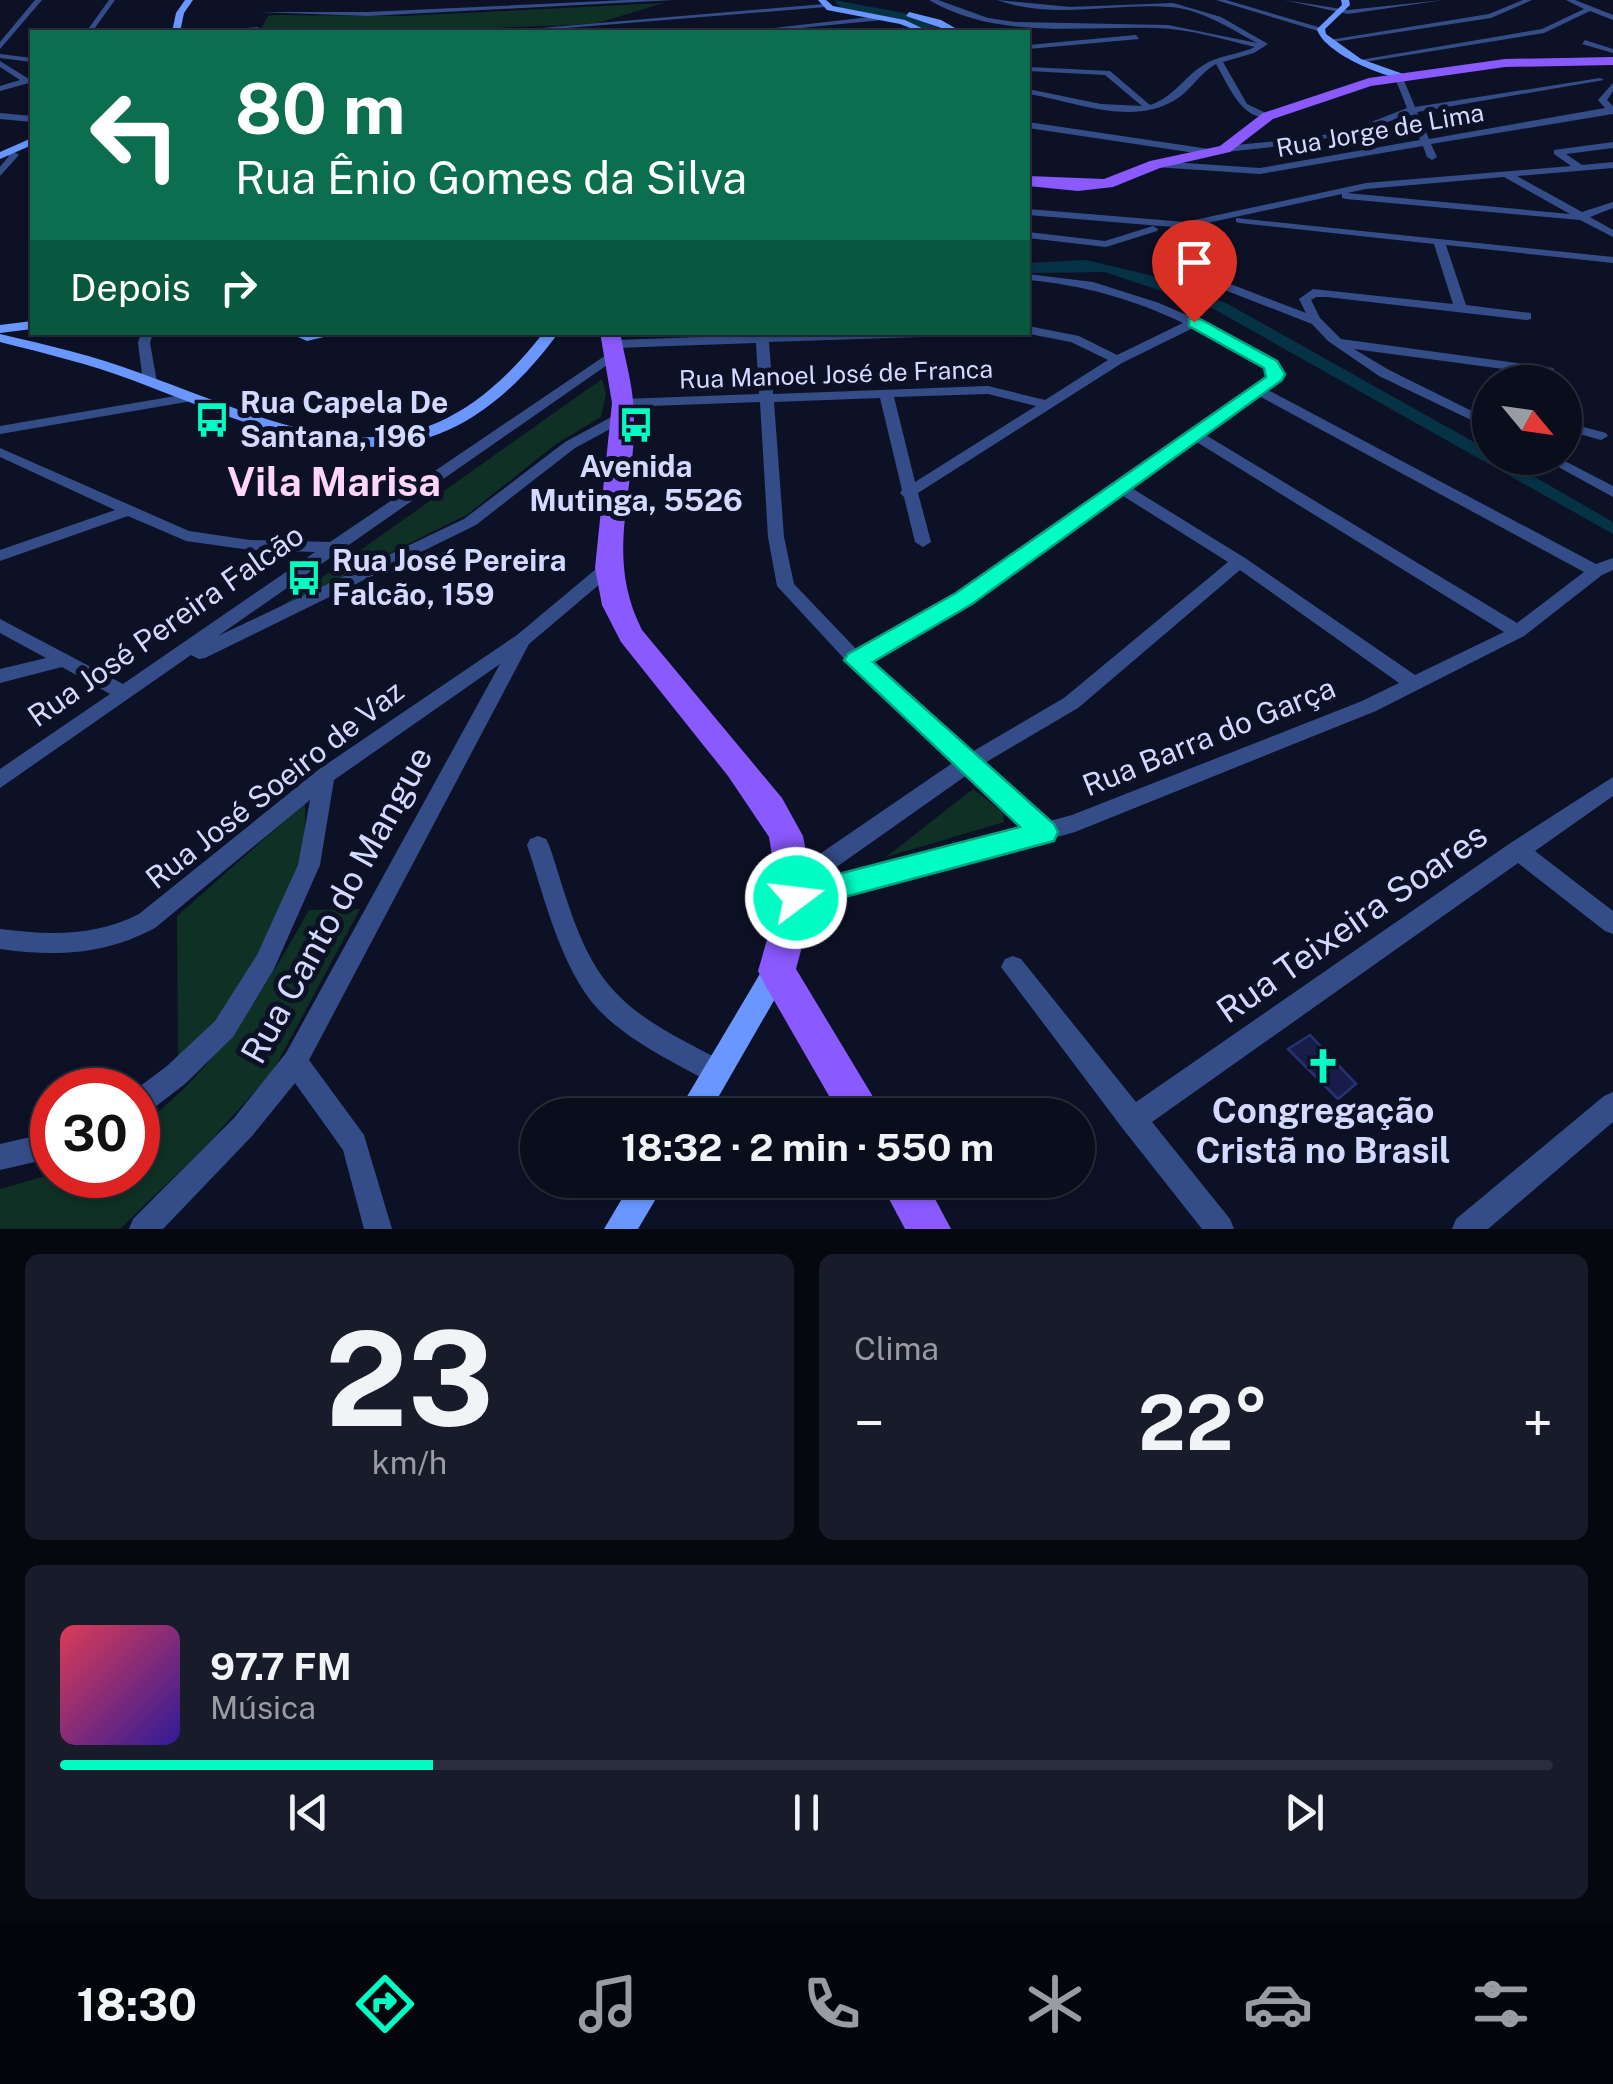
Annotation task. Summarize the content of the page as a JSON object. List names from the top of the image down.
{
  "streets": {
    "street": [
      "Rua Jorge de Lima",
      "Rua Manoel José de Franca",
      "Rua José Pereira Falcão",
      "Rua Barra do Garça",
      "Rua José Soeiro de Vaz",
      "Rua Canto do Mangue",
      "Rua Teixeira Soares"
    ]
  },
  "crossings": [
    ["Rua José Soeiro de Vaz", "Rua Canto do Mangue"]
  ],
  "districts": ["Vila Marisa"],
  "places": {
    "bus stop": ["Rua Capela De Santana, 196", "Avenida Mutinga, 5526", "Rua José Pereira Falcão, 159"],
    "church": ["Congregação Cristã no Brasil"]
  },
  "north": "bottom right",
  "page": {
    "turn": ["80 m", "Rua Ênio Gomes da Silva"],
    "then": "Depois",
    "limit": "30",
    "trip": "18:32 · 2 min · 550 m",
    "tile": [
      ["23", "km/h"],
      "Clima"
    ],
    "heat": ["−", "22°", "+"],
    "song": ["97.7 FM", "Música"],
    "tabs": "18:30"
  }
}
